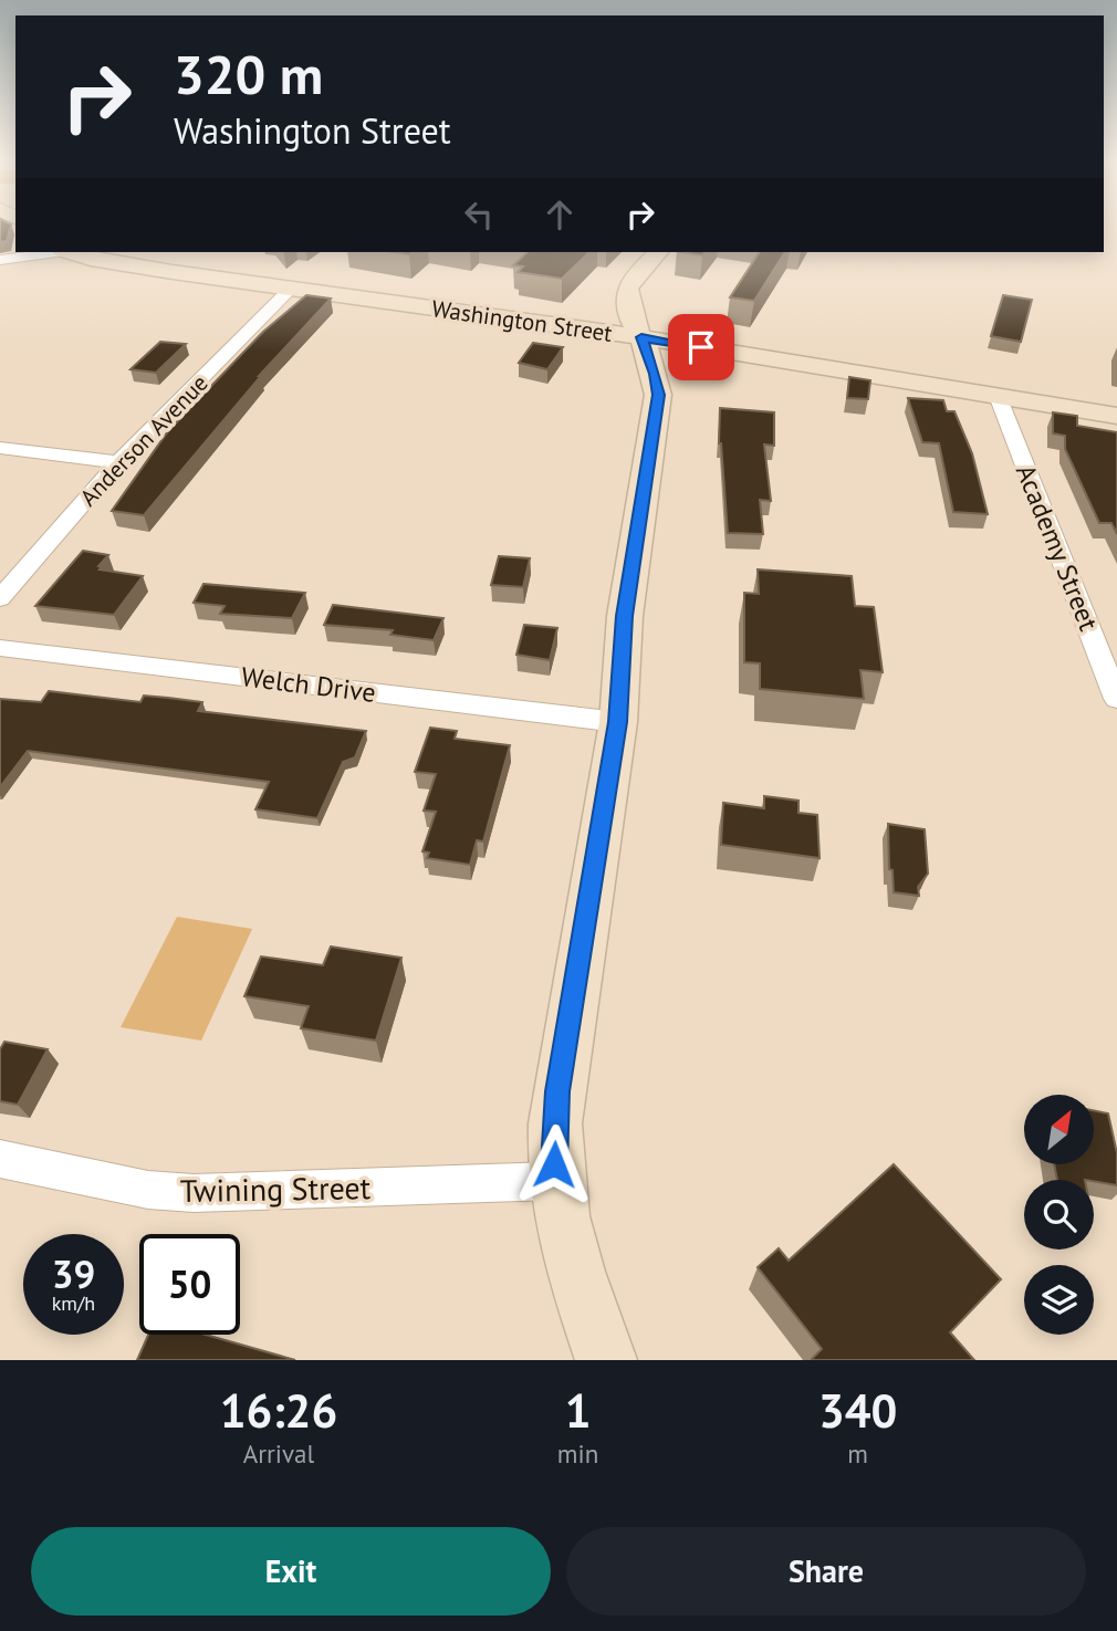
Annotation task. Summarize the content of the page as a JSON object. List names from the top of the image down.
{
  "streets": {
    "main road": ["Washington Street"],
    "street": [
      "Anderson Avenue",
      "Academy Street",
      "Welch Drive",
      "Twining Street"
    ]
  },
  "crossings": [
    ["Washington Street", "Anderson Avenue"],
    ["Washington Street", "Academy Street"]
  ],
  "north": "top right",
  "page": {
    "turn": ["320 m", "Washington Street"],
    "speed": "39 km/h",
    "limit": "50",
    "eta": [
      "16:26",
      "Arrival",
      "1",
      "min",
      "340",
      "m"
    ],
    "buttons": ["Exit", "Share"]
  }
}
